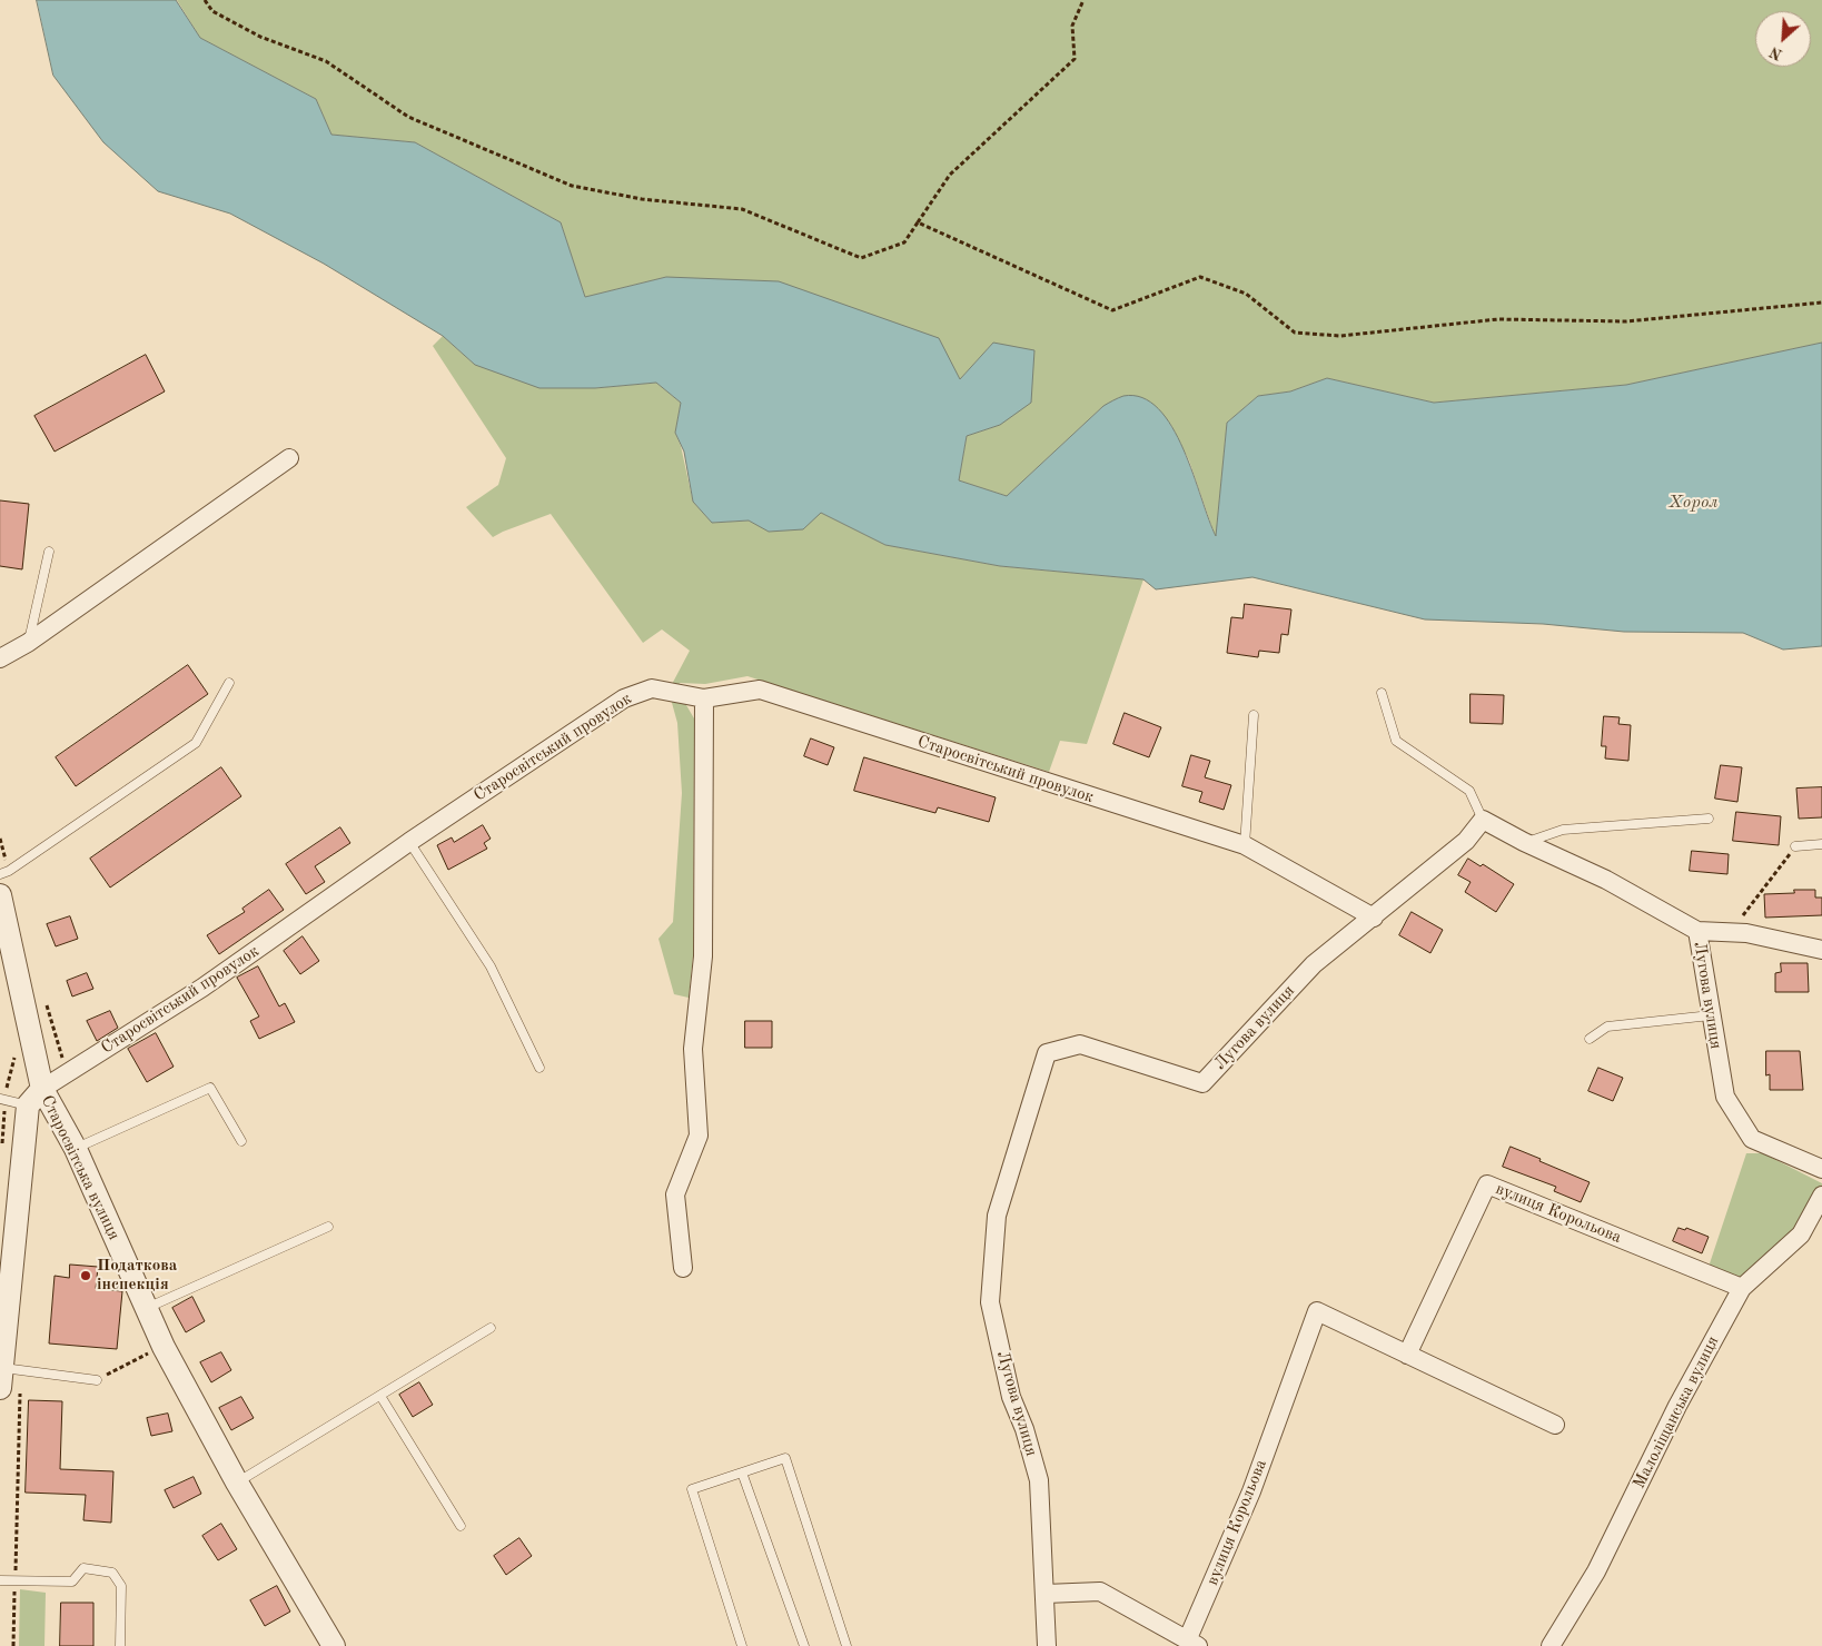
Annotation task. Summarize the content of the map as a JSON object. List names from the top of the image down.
{
  "streets": {
    "street": [
      "Старосвітський провулок",
      "Лугова вулиця",
      "Старосвітська вулиця",
      "вулиця Корольова",
      "Малоліщанська вулиця"
    ]
  },
  "crossings": [
    ["Старосвітський провулок", "Лугова вулиця"],
    ["Старосвітський провулок", "Старосвітська вулиця"],
    ["вулиця Корольова", "Малоліщанська вулиця"]
  ],
  "water": ["Хорол"],
  "places": ["Податкова інспекція"],
  "north": "bottom left"
}
